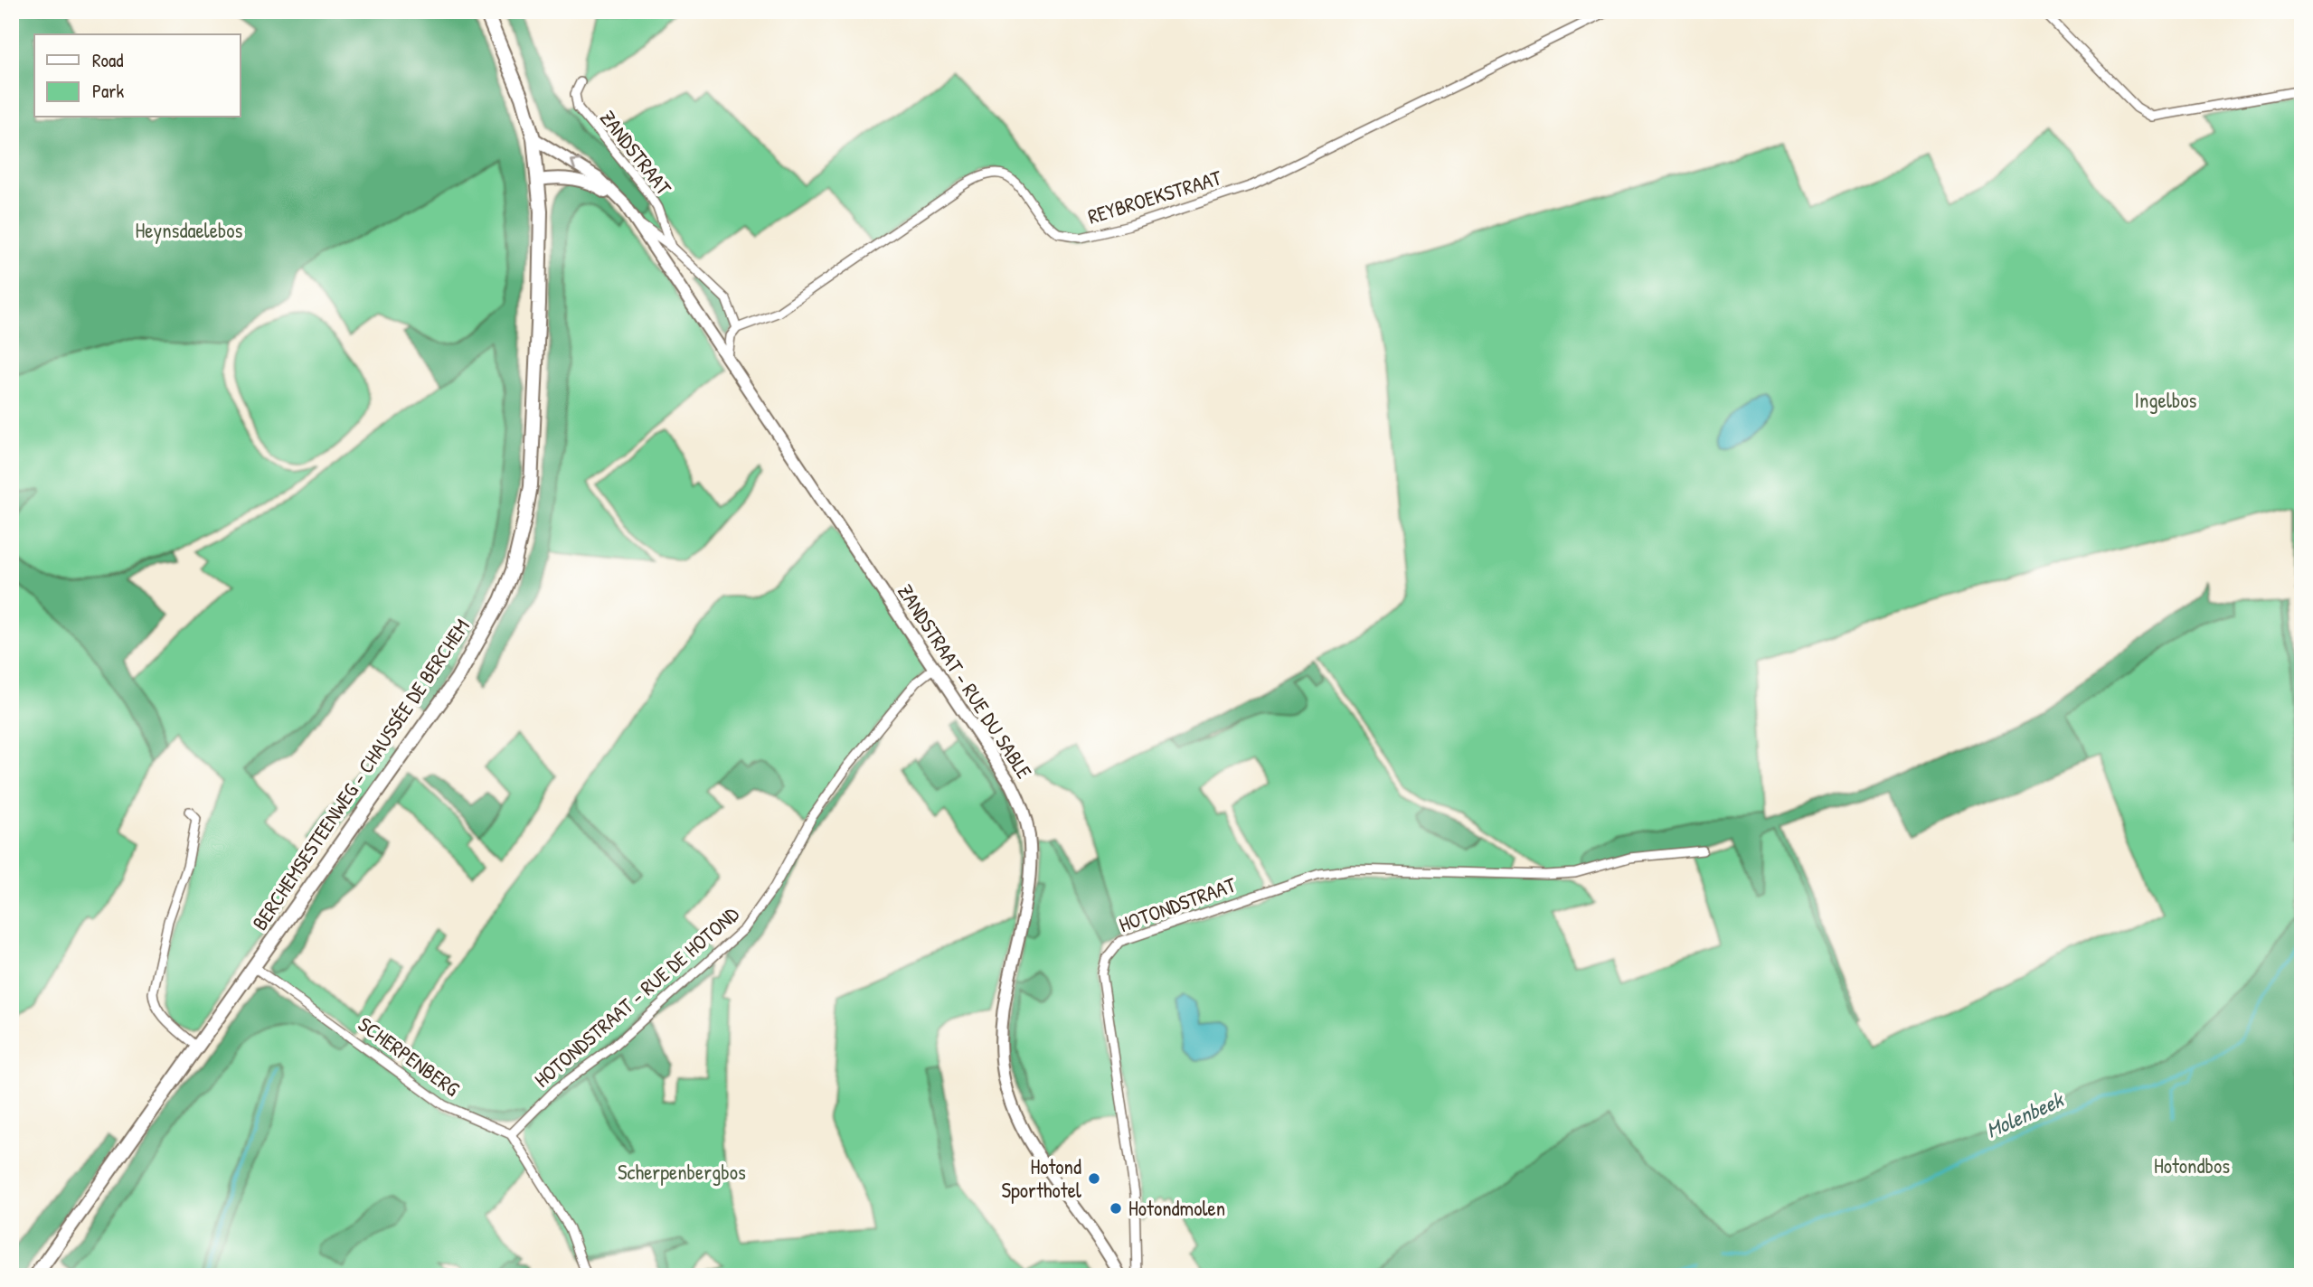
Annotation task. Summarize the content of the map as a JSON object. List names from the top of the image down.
{
  "streets": {
    "main road": ["ZANDSTRAAT - RUE DU SABLE", "BERCHEMSESTEENWEG - CHAUSSÉE DE BERCHEM"],
    "street": [
      "ZANDSTRAAT",
      "REYBROEKSTRAAT",
      "HOTONDSTRAAT",
      "HOTONDSTRAAT - RUE DE HOTOND",
      "SCHERPENBERG"
    ]
  },
  "crossings": [
    ["ZANDSTRAAT", "REYBROEKSTRAAT"],
    ["ZANDSTRAAT", "ZANDSTRAAT - RUE DU SABLE"],
    ["ZANDSTRAAT - RUE DU SABLE", "BERCHEMSESTEENWEG - CHAUSSÉE DE BERCHEM"],
    ["ZANDSTRAAT - RUE DU SABLE", "HOTONDSTRAAT - RUE DE HOTOND"],
    ["BERCHEMSESTEENWEG - CHAUSSÉE DE BERCHEM", "SCHERPENBERG"],
    ["HOTONDSTRAAT - RUE DE HOTOND", "SCHERPENBERG"]
  ],
  "water": ["Molenbeek"],
  "parks": [
    "Heynsdaelebos",
    "Ingelbos",
    "Hotondbos",
    "Scherpenbergbos"
  ],
  "places": ["Hotond Sporthotel", "Hotondmolen"],
  "legend": ["Road", "Park"]
}
